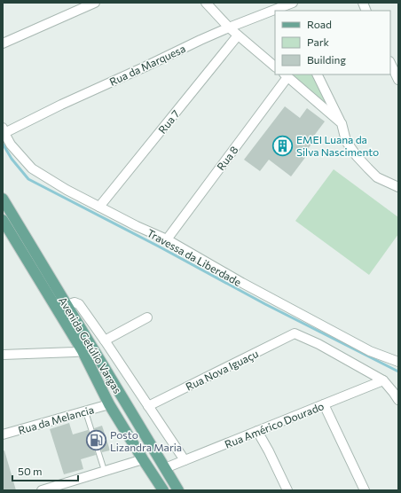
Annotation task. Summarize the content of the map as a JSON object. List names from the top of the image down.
{
  "streets": {
    "main road": ["Avenida Getúlio Vargas"],
    "street": [
      "Rua da Marquesa",
      "Rua 7",
      "Rua 8",
      "Travessa da Liberdade",
      "Rua Nova Iguaçu",
      "Rua da Melancia",
      "Rua Américo Dourado"
    ]
  },
  "crossings": [
    ["Rua da Marquesa", "Travessa da Liberdade"],
    ["Rua 7", "Travessa da Liberdade"],
    ["Rua 8", "Travessa da Liberdade"],
    ["Avenida Getúlio Vargas", "Rua da Melancia"],
    ["Avenida Getúlio Vargas", "Rua Américo Dourado"],
    ["Rua Nova Iguaçu", "Rua Américo Dourado"]
  ],
  "places": {
    "building": ["EMEI Luana da Silva Nascimento"],
    "fuel station": ["Posto Lizandra Maria"]
  },
  "legend": ["Road", "Park", "Building"],
  "scale_bar": "50 m"
}
